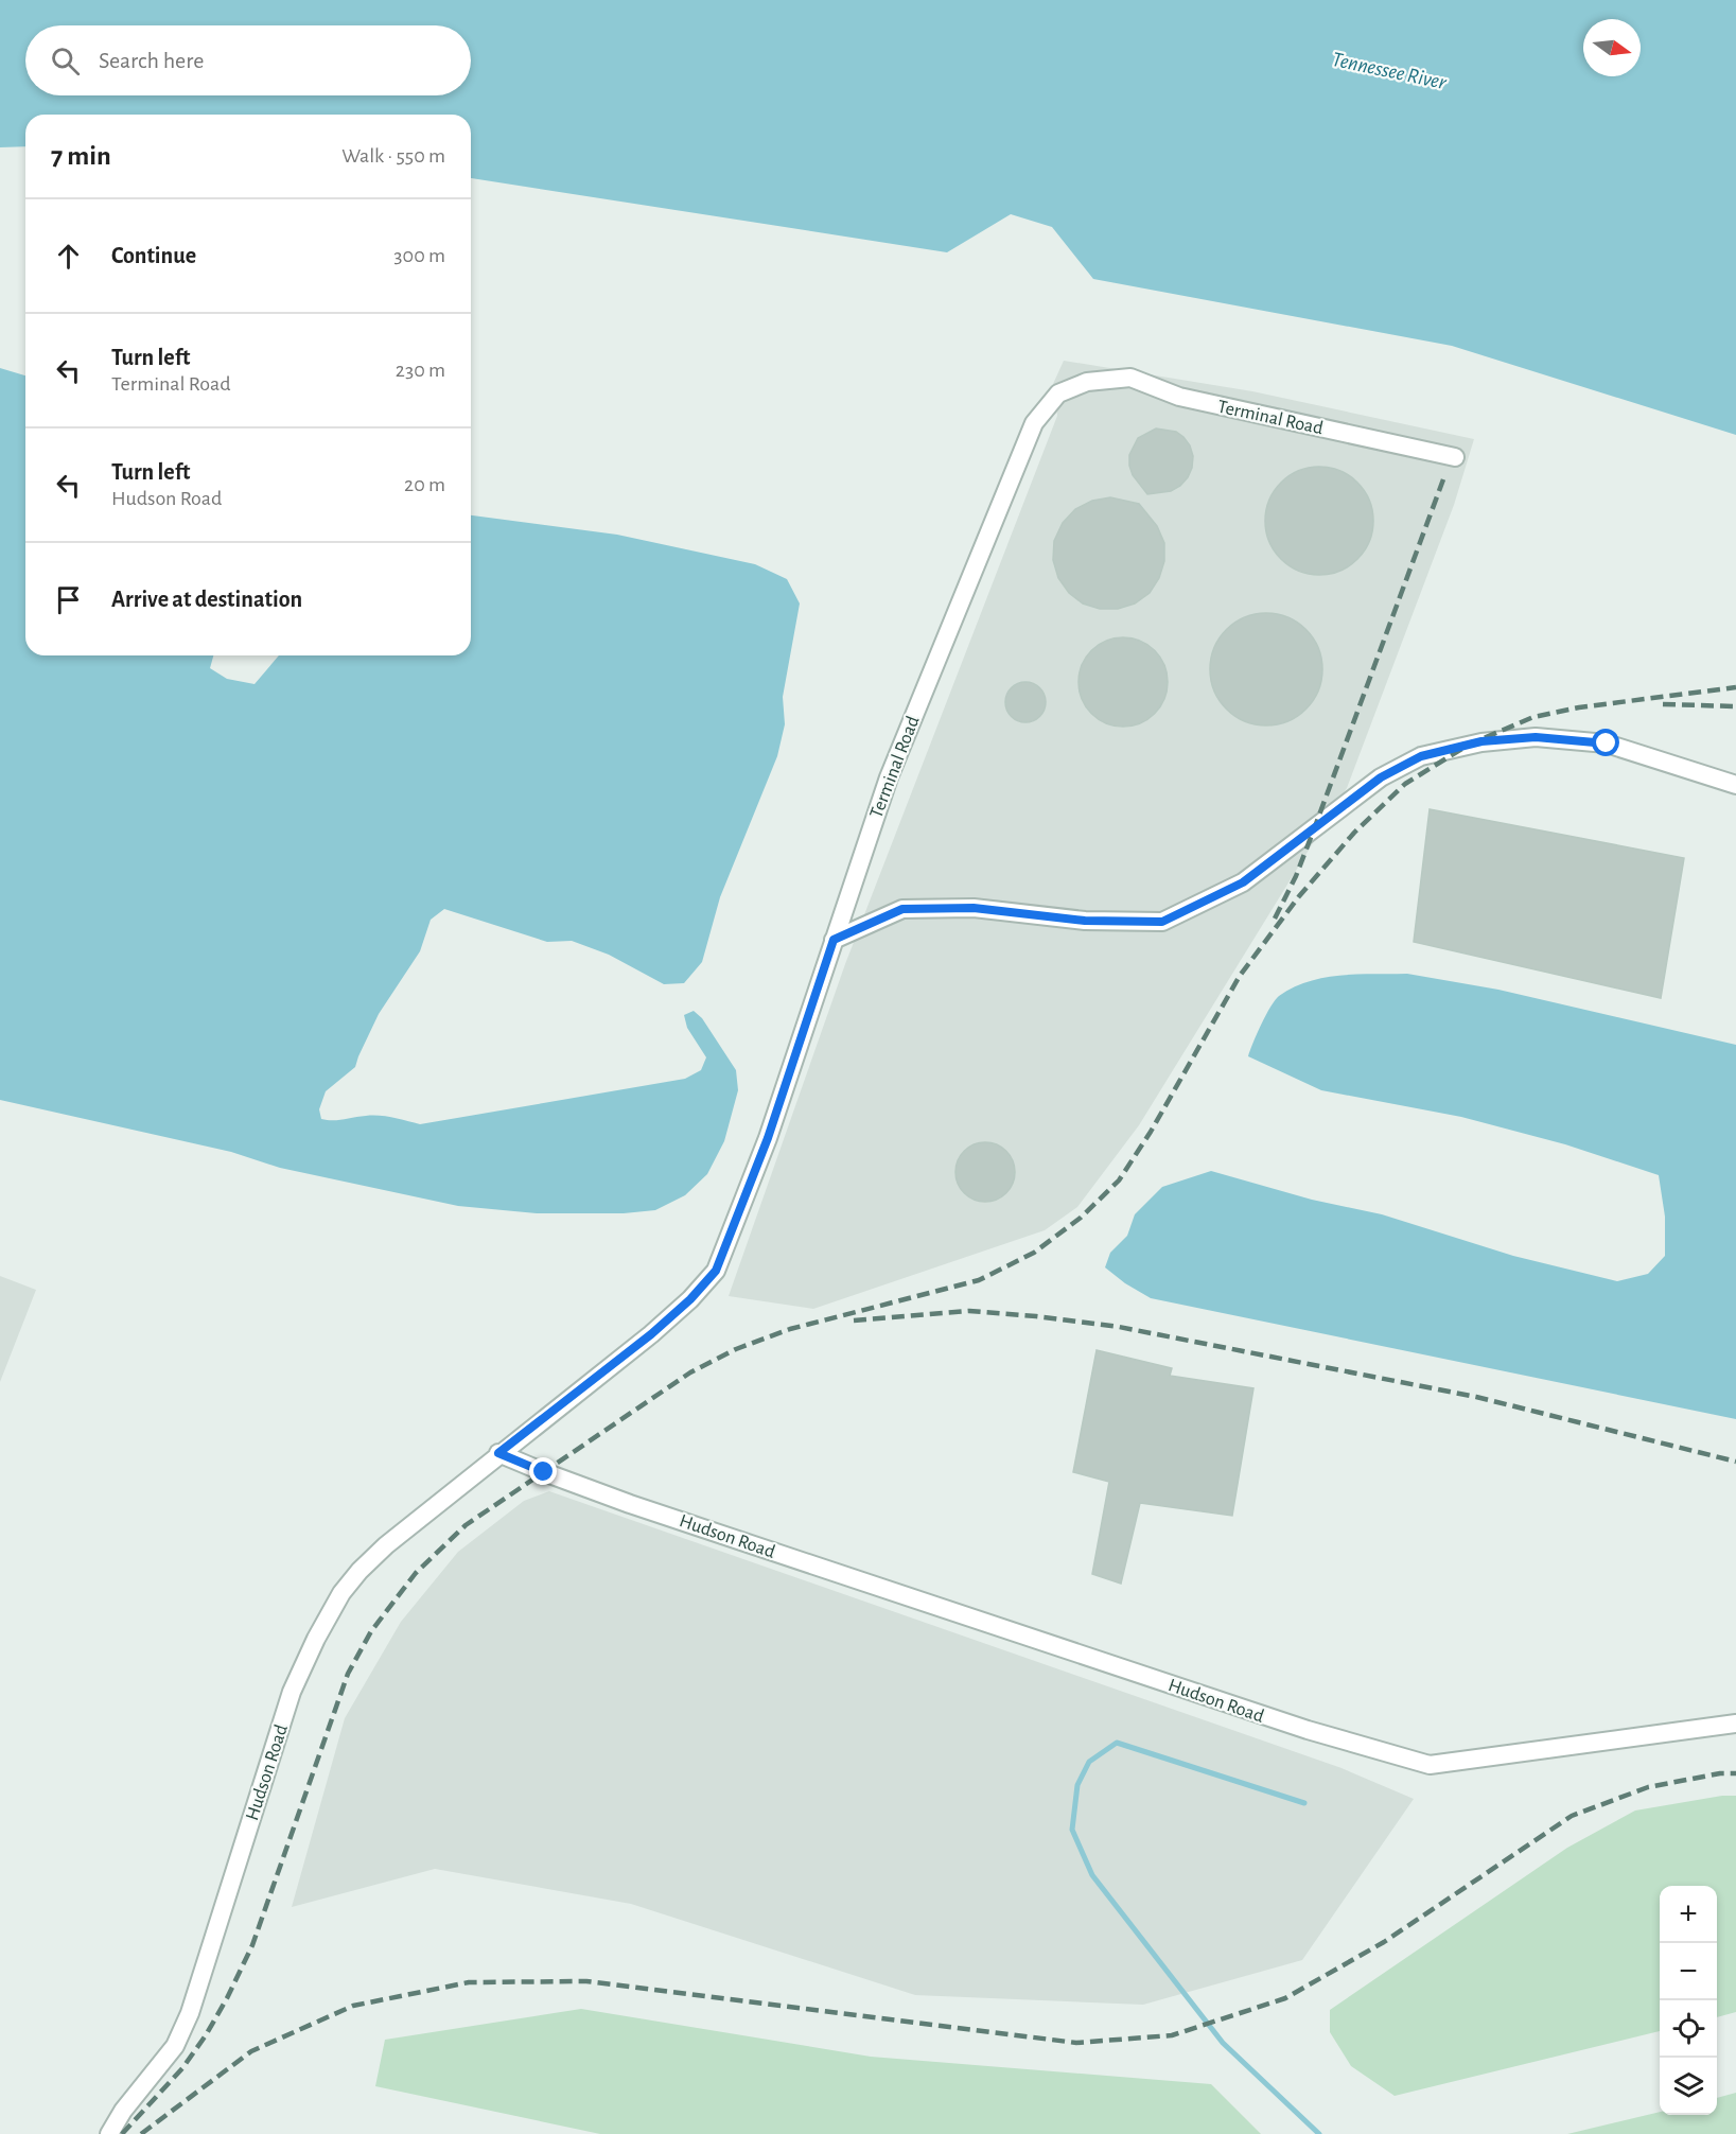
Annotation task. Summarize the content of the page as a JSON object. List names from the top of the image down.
{
  "streets": {
    "street": ["Terminal Road", "Hudson Road"]
  },
  "crossings": [
    ["Terminal Road", "Hudson Road"]
  ],
  "water": ["Tennessee River"],
  "north": "right",
  "page": {
    "search": "Search here",
    "heading": ["7 min", "Walk · 550 m"],
    "list": [
      ["Continue", "300 m"],
      ["Turn left", "Terminal Road", "230 m"],
      ["Turn left", "Hudson Road", "20 m"],
      "Arrive at destination"
    ],
    "map_buttons": ["+", "−"]
  }
}
